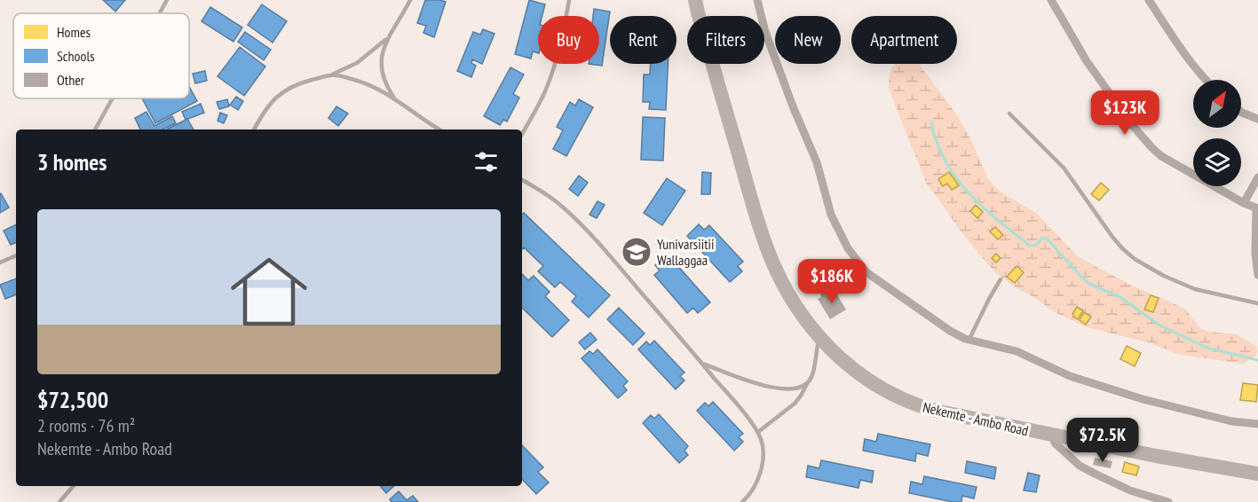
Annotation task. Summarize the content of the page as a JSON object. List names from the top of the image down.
{
  "streets": {
    "highway": ["Nekemte - Ambo Road"]
  },
  "places": {
    "school or university": ["Yunivarsiitii Wallaggaa"]
  },
  "legend": ["Homes", "Schools", "Other"],
  "north": "top right",
  "page": {
    "chip": [
      "Buy",
      "Rent",
      "Filters",
      "New",
      "Apartment"
    ],
    "price": ["$123K", "$186K", "$72.5K"],
    "heading": "3 homes",
    "list": [
      {
        "name": "$72,500",
        "note": "2 rooms · 76 m² · Nekemte - Ambo Road"
      }
    ]
  }
}
